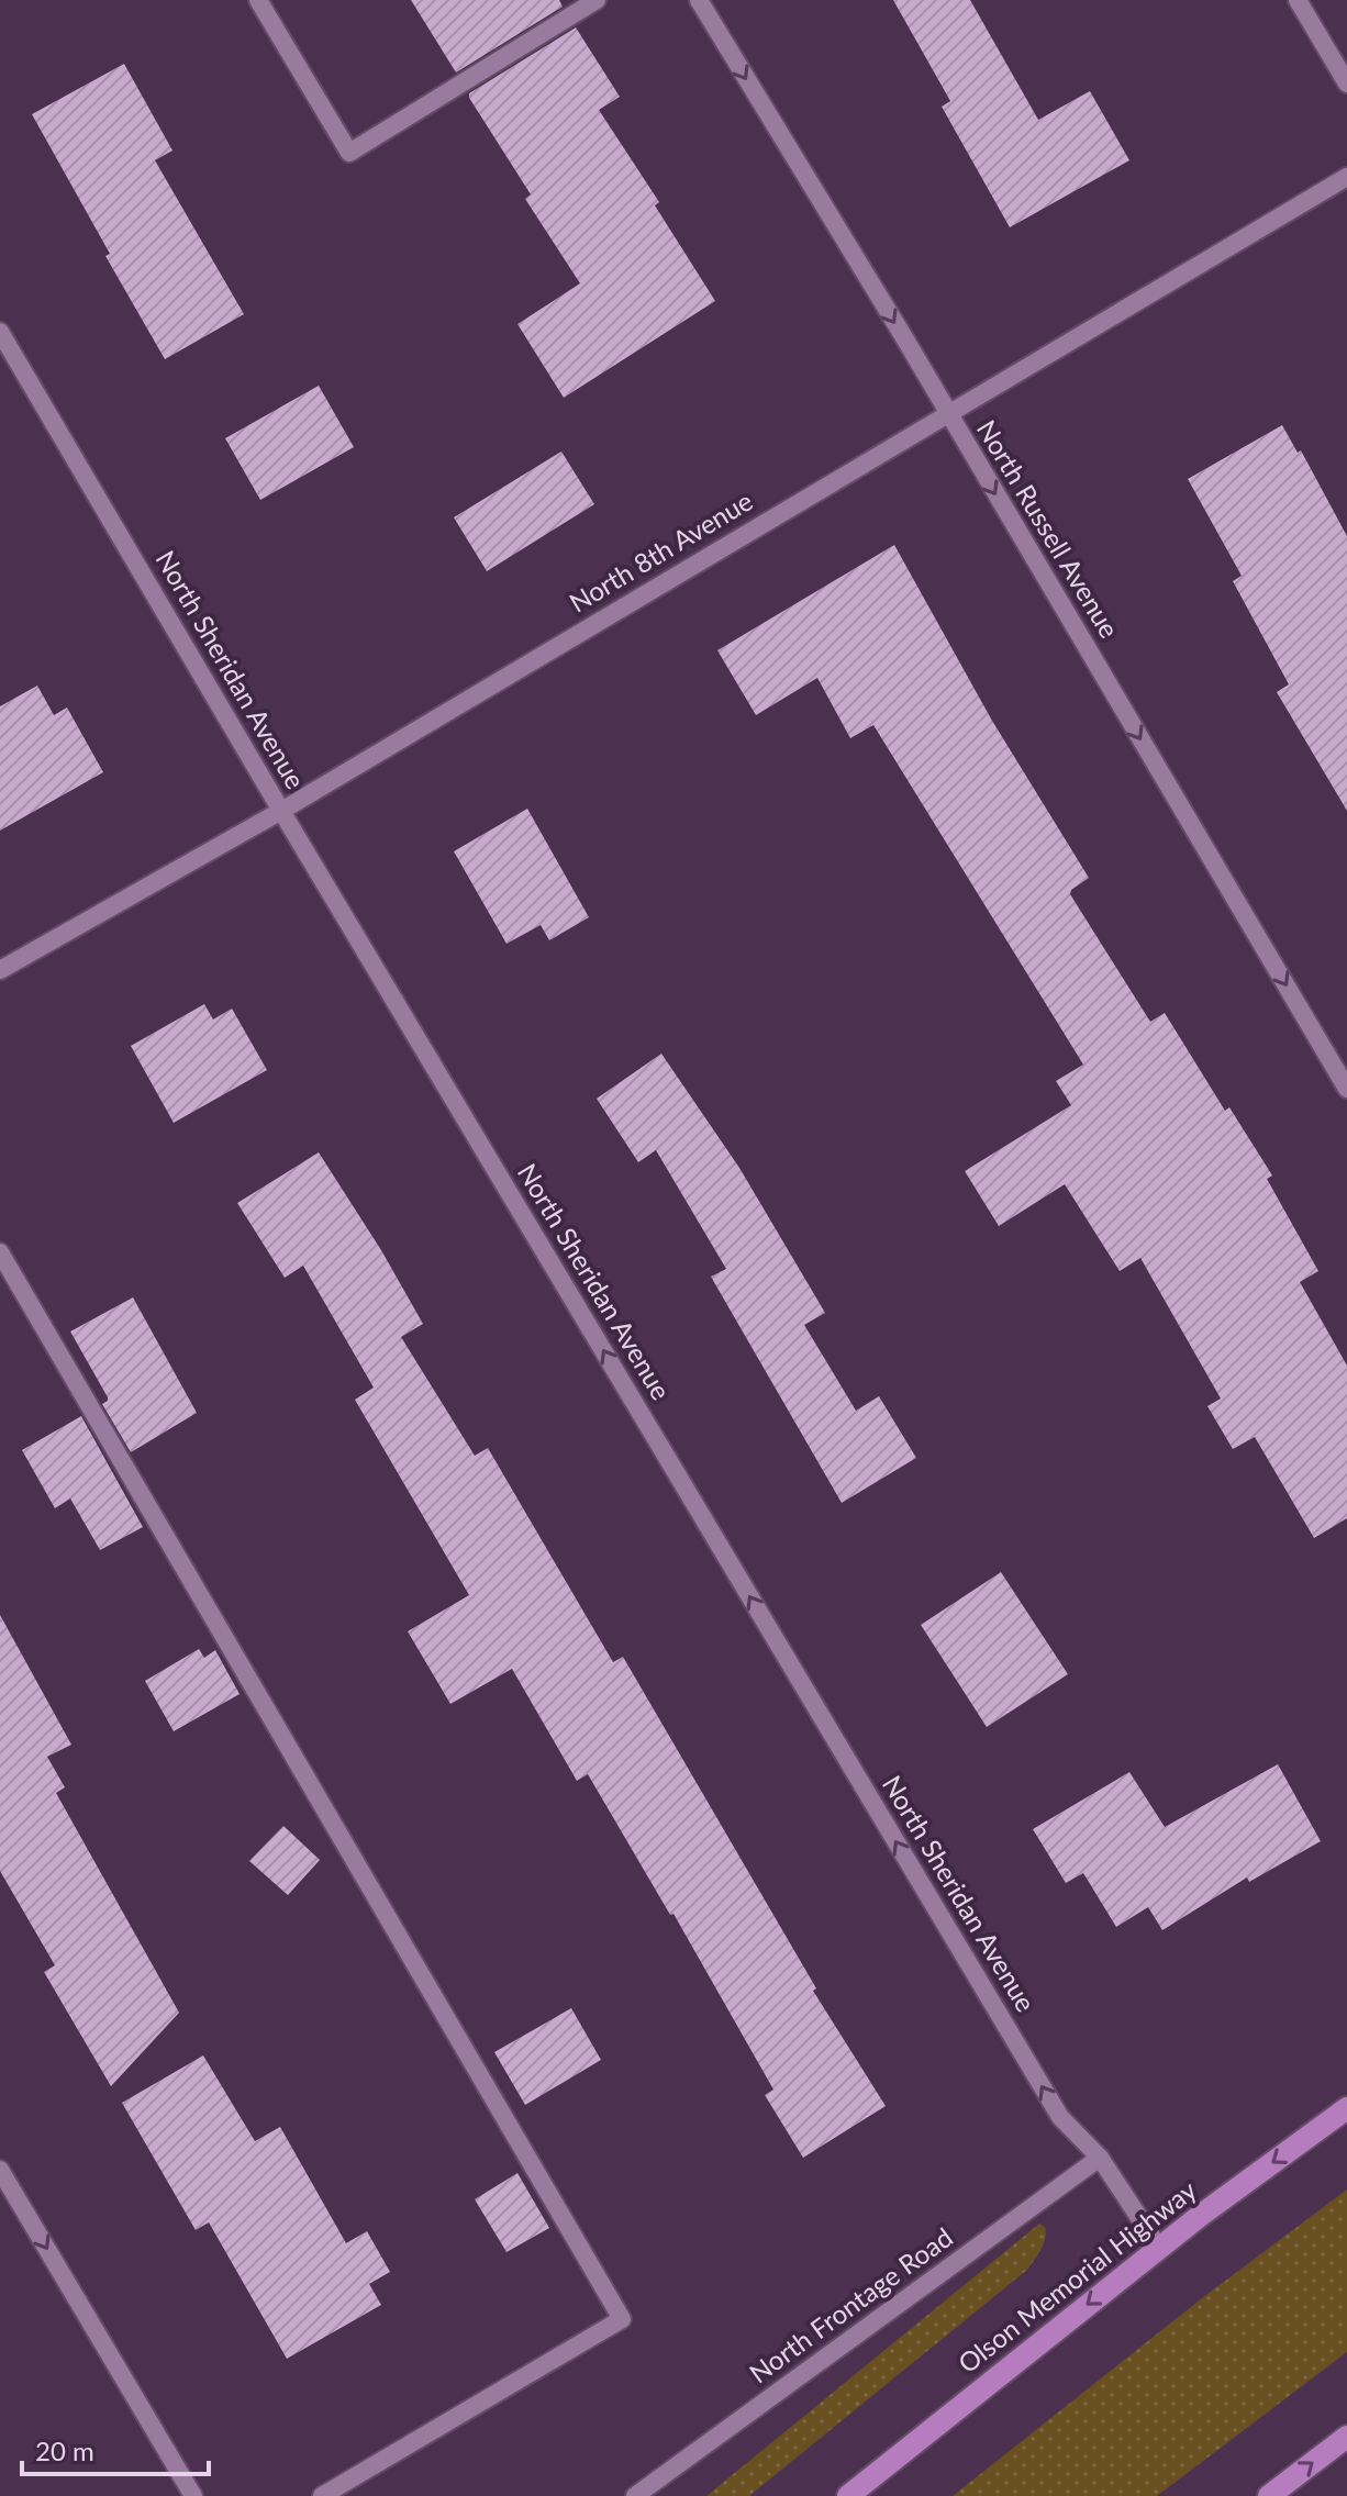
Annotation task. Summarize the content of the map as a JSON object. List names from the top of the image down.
{
  "streets": {
    "main road": ["Olson Memorial Highway"],
    "street": [
      "North Russell Avenue",
      "North 8th Avenue",
      "North Sheridan Avenue",
      "North Frontage Road"
    ]
  },
  "crossings": [
    ["North Russell Avenue", "North 8th Avenue"],
    ["North 8th Avenue", "North Sheridan Avenue"],
    ["North Sheridan Avenue", "Olson Memorial Highway"],
    ["North Sheridan Avenue", "North Frontage Road"]
  ],
  "one_way": ["North Russell Avenue", "North Sheridan Avenue", "Olson Memorial Highway"],
  "scale_bar": "20 m"
}
